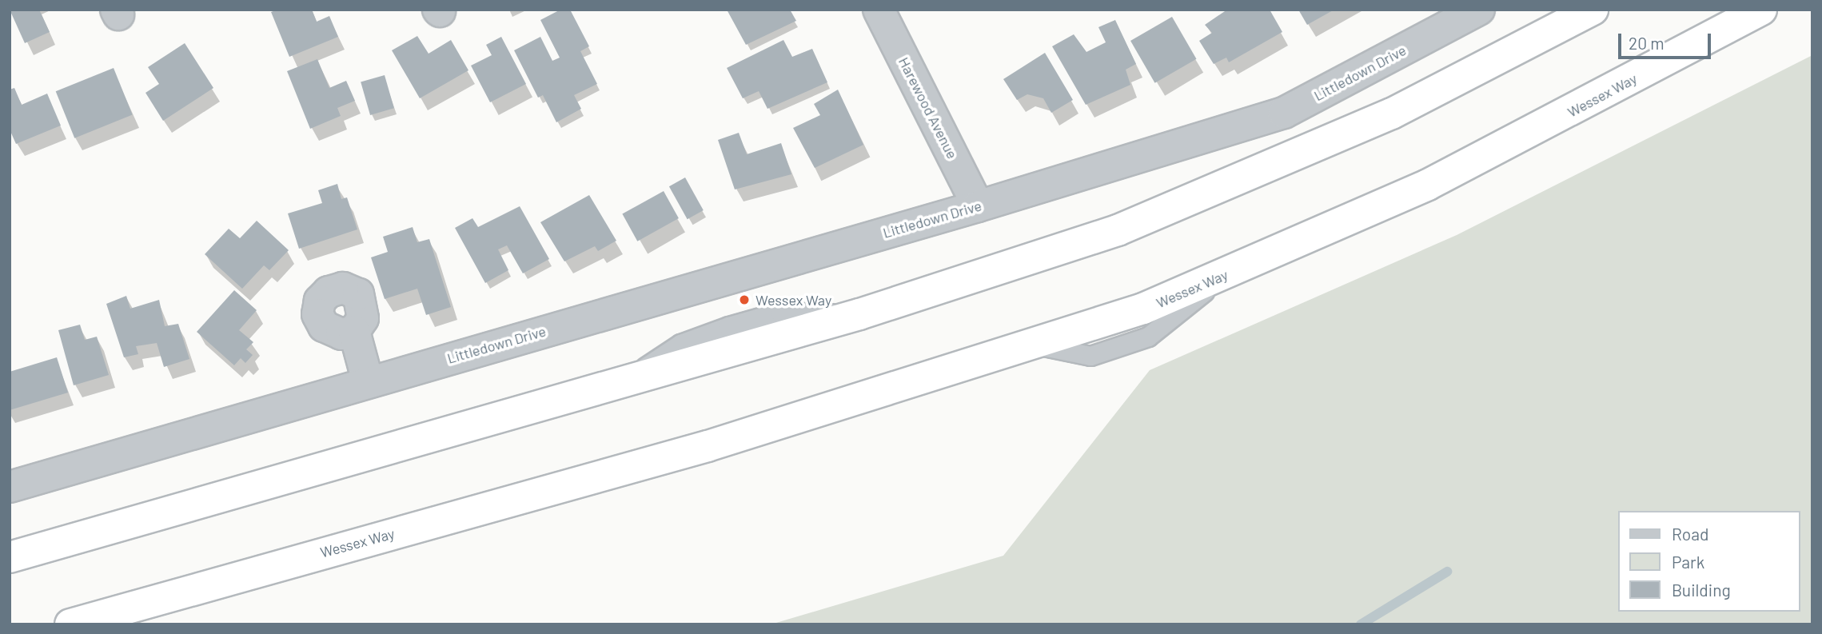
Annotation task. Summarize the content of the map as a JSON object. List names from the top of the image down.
{
  "streets": {
    "highway": ["Wessex Way"],
    "street": ["Littledown Drive", "Harewood Avenue"]
  },
  "crossings": [
    ["Littledown Drive", "Harewood Avenue"]
  ],
  "places": ["Wessex Way"],
  "legend": ["Road", "Park", "Building"],
  "scale_bar": "20 m"
}
